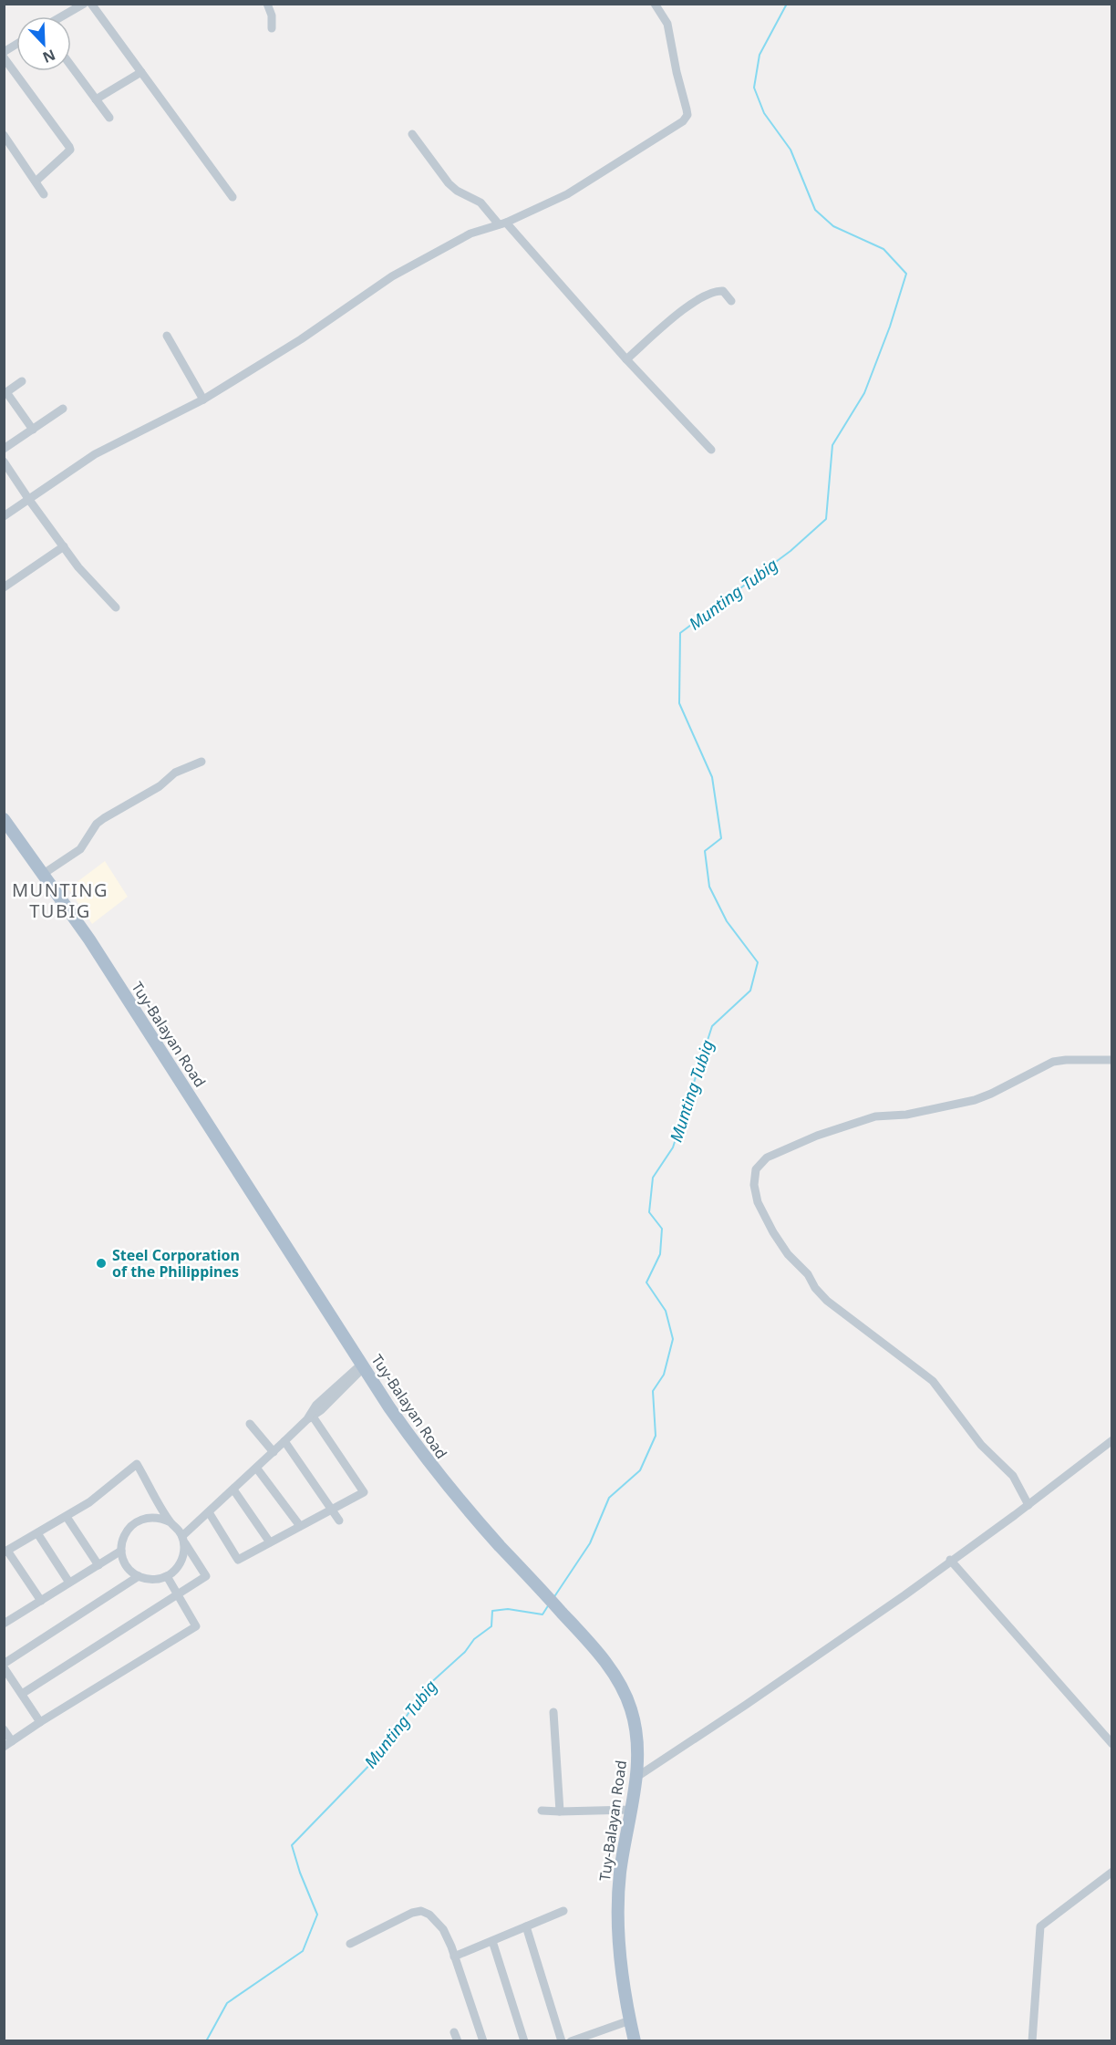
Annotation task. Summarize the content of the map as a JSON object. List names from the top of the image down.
{
  "streets": {
    "main road": ["Tuy-Balayan Road"]
  },
  "districts": ["MUNTING TUBIG"],
  "water": ["Munting Tubig"],
  "places": ["Steel Corporation of the Philippines"],
  "north": "bottom right"
}
